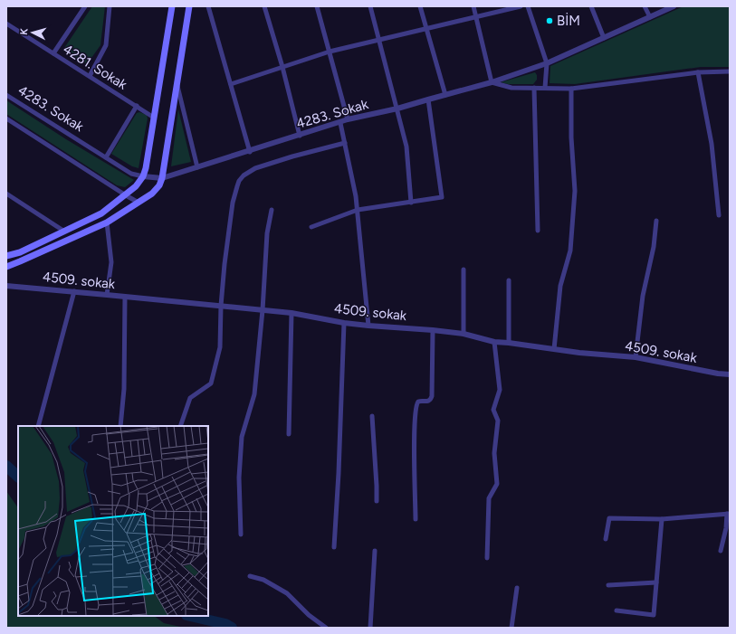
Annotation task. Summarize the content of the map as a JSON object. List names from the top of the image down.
{
  "streets": {
    "street": ["4281. Sokak", "4283. Sokak", "4509. sokak"]
  },
  "places": ["BİM"],
  "north": "left"
}
